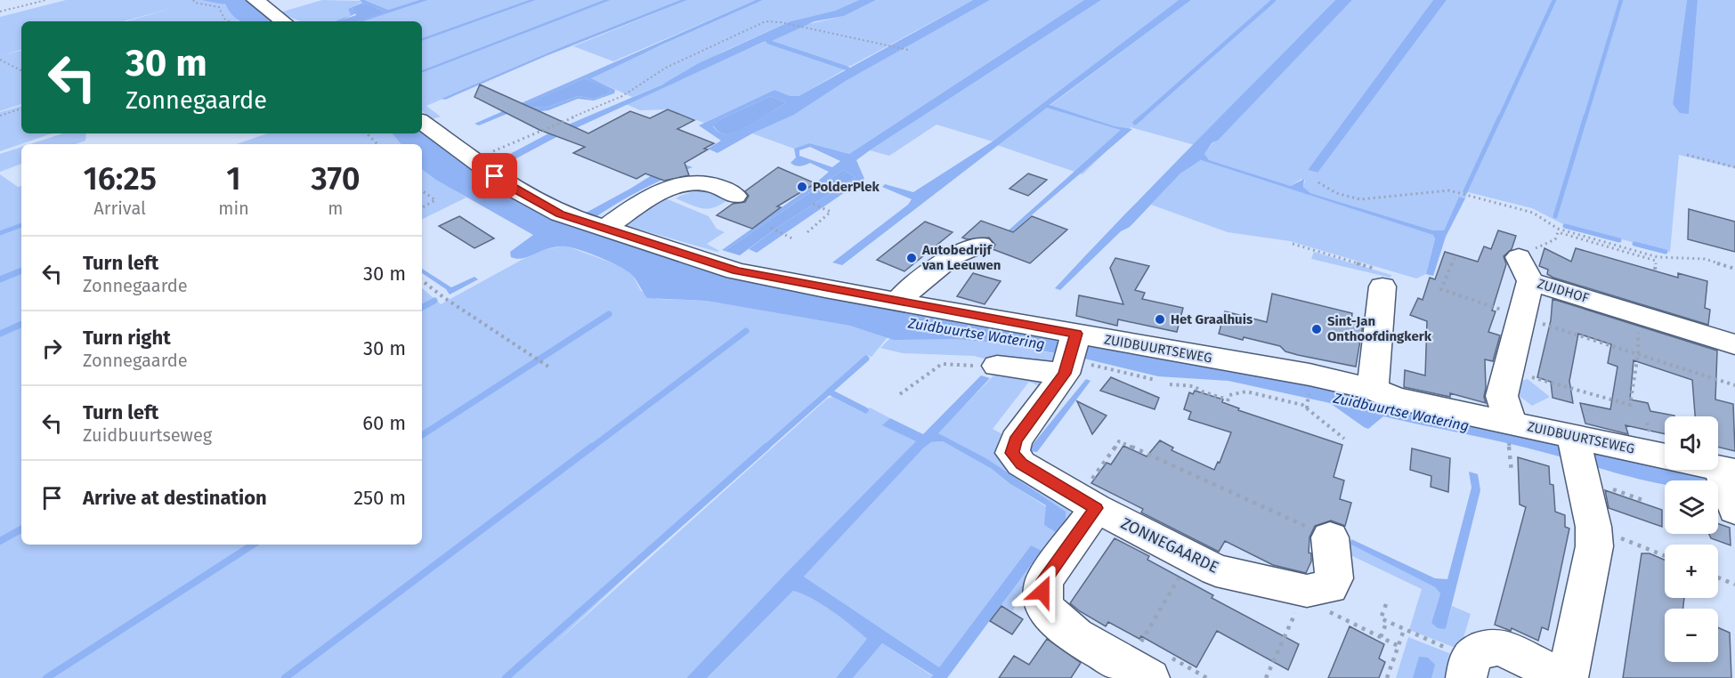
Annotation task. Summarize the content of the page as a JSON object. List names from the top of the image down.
{
  "streets": {
    "street": ["ZUIDHOF", "ZUIDBUURTSEWEG", "ZONNEGAARDE"]
  },
  "crossings": [
    ["ZUIDHOF", "ZUIDBUURTSEWEG"],
    ["ZUIDBUURTSEWEG", "ZONNEGAARDE"]
  ],
  "water": ["Zuidbuurtse Watering"],
  "places": [
    "PolderPlek",
    "Autobedrijf van Leeuwen",
    "Het Graalhuis",
    "Sint-Jan Onthoofdingkerk"
  ],
  "page": {
    "turn": ["30 m", "Zonnegaarde"],
    "eta": [
      "16:25",
      "Arrival",
      "1",
      "min",
      "370",
      "m"
    ],
    "list": [
      {
        "name": "Turn left",
        "note": "Zonnegaarde",
        "value": "30 m"
      },
      {
        "name": "Turn right",
        "note": "Zonnegaarde",
        "value": "30 m"
      },
      {
        "name": "Turn left",
        "note": "Zuidbuurtseweg",
        "value": "60 m"
      },
      {
        "name": "Arrive at destination",
        "value": "250 m"
      }
    ],
    "map_buttons": ["+", "−"]
  }
}
